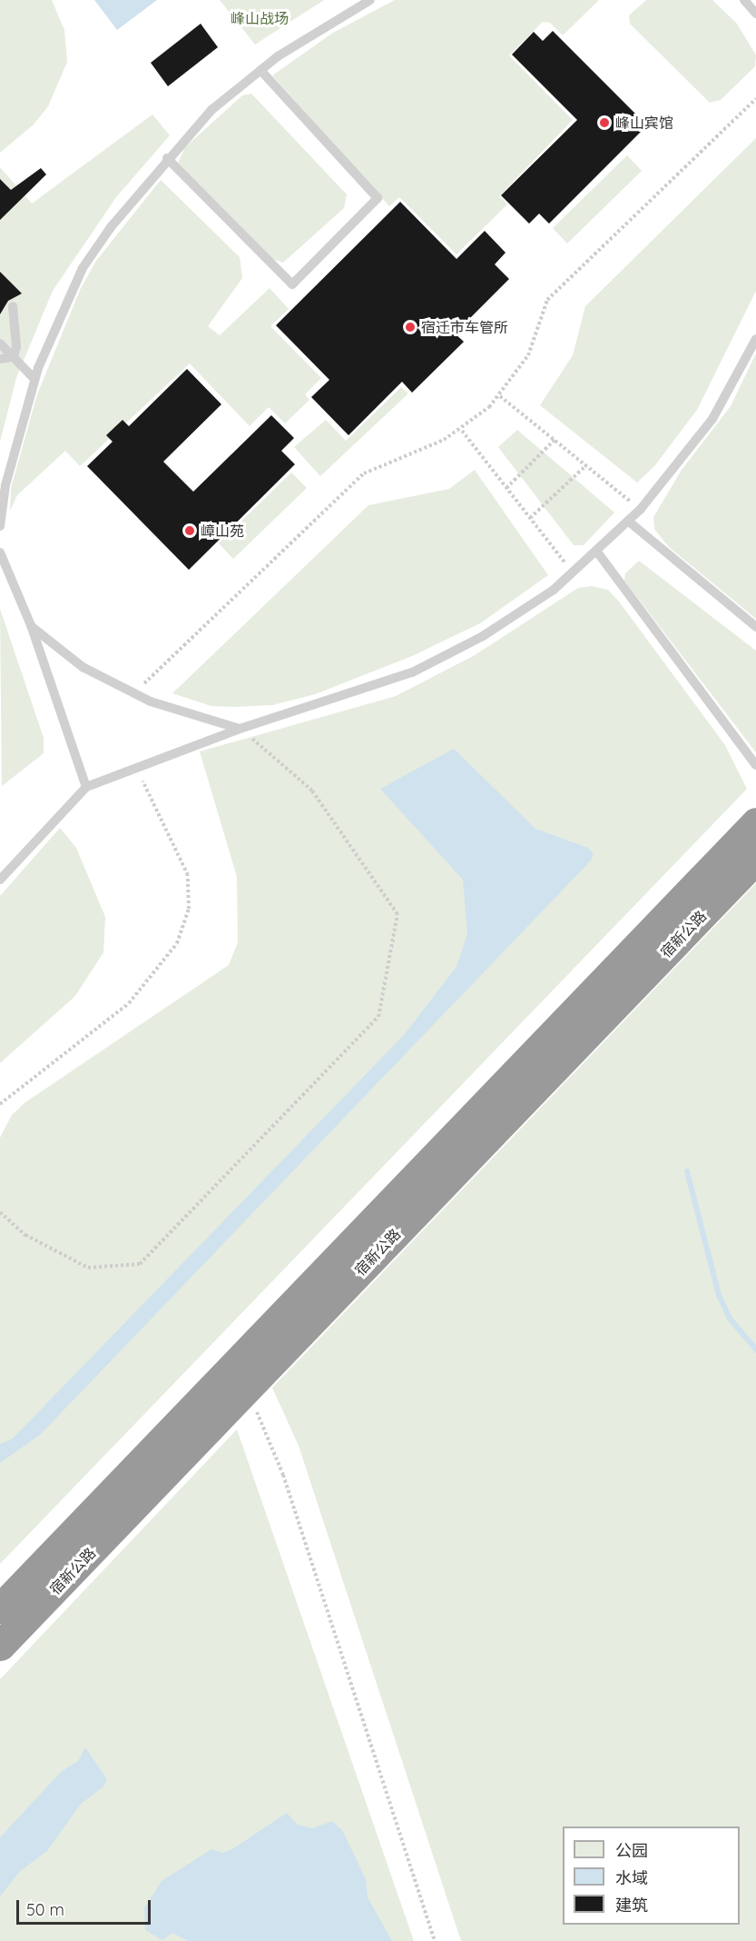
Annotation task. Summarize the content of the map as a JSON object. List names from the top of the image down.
{
  "streets": {
    "highway": ["宿新公路"]
  },
  "parks": ["峰山战场"],
  "places": ["峰山宾馆", "宿迁市车管所", "嶂山苑"],
  "legend": ["公园", "水域", "建筑"],
  "scale_bar": "50 m"
}
